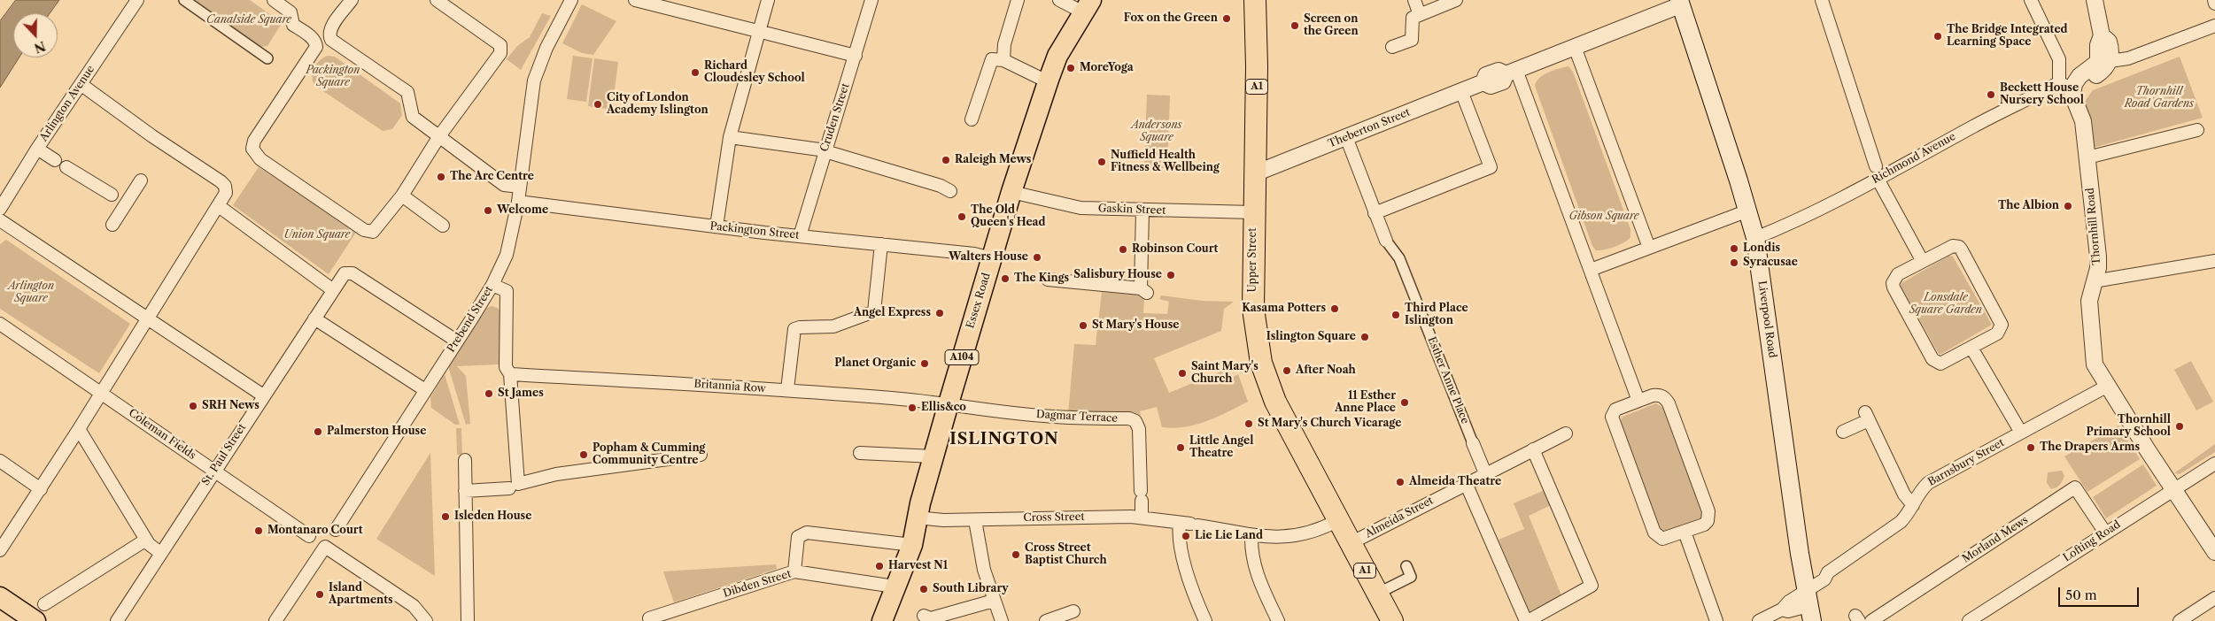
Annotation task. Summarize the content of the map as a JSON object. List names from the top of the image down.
{
  "streets": {
    "highway": ["A1", "Upper Street"],
    "main road": ["Essex Road", "Liverpool Road", "A104"],
    "street": [
      "Arlington Avenue",
      "Cruden Street",
      "Theberton Street",
      "Richmond Avenue",
      "Gaskin Street",
      "Thornhill Road",
      "Packington Street",
      "Prebend Street",
      "Esther Anne Place",
      "Britannia Row",
      "Dagmar Terrace",
      "Coleman Fields",
      "St. Paul Street",
      "Barnsbury Street",
      "Cross Street",
      "Almeida Street",
      "Morland Mews",
      "Lofting Road",
      "Dibden Street"
    ]
  },
  "crossings": [
    ["Cruden Street", "Packington Street"],
    ["Theberton Street", "Upper Street"],
    ["Theberton Street", "Liverpool Road"],
    ["Richmond Avenue", "Thornhill Road"],
    ["Richmond Avenue", "Liverpool Road"],
    ["Gaskin Street", "Upper Street"],
    ["Gaskin Street", "Essex Road"],
    ["Thornhill Road", "Barnsbury Street"],
    ["Thornhill Road", "Lofting Road"],
    ["Packington Street", "Essex Road"],
    ["Packington Street", "Prebend Street"],
    ["Upper Street", "Cross Street"],
    ["Upper Street", "Almeida Street"],
    ["Essex Road", "Britannia Row"],
    ["Essex Road", "Dagmar Terrace"],
    ["Essex Road", "Cross Street"],
    ["Essex Road", "Dibden Street"],
    ["Liverpool Road", "Barnsbury Street"],
    ["Esther Anne Place", "Almeida Street"],
    ["Britannia Row", "Dagmar Terrace"],
    ["Dagmar Terrace", "Cross Street"],
    ["Coleman Fields", "St. Paul Street"],
    ["Morland Mews", "Lofting Road"]
  ],
  "districts": ["ISLINGTON"],
  "parks": [
    "Canalside Square",
    "Packington Square",
    "Thornhill Road Gardens",
    "Andersons Square",
    "Gibson Square",
    "Union Square",
    "Arlington Square",
    "Lonsdale Square Garden"
  ],
  "places": [
    "Fox on the Green",
    "Screen on the Green",
    "The Bridge Integrated Learning Space",
    "MoreYoga",
    "Richard Cloudesley School",
    "Beckett House Nursery School",
    "City of London Academy Islington",
    "Raleigh Mews",
    "Nuffield Health Fitness & Wellbeing",
    "The Arc Centre",
    "The Albion",
    "Welcome",
    "The Old Queen's Head",
    "Londis",
    "Robinson Court",
    "Walters House",
    "Syracusae",
    "Salisbury House",
    "The Kings",
    "Kasama Potters",
    "Angel Express",
    "Third Place Islington",
    "St Mary's House",
    "Islington Square",
    "Planet Organic",
    "After Noah",
    "Saint Mary's Church",
    "St James",
    "11 Esther Anne Place",
    "SRH News",
    "Ellis&co",
    "St Mary's Church Vicarage",
    "Thornhill Primary School",
    "Palmerston House",
    "Little Angel Theatre",
    "The Drapers Arms",
    "Popham & Cumming Community Centre",
    "Almeida Theatre",
    "Isleden House",
    "Montanaro Court",
    "Lie Lie Land",
    "Cross Street Baptist Church",
    "Harvest N1",
    "South Library",
    "Island Apartments"
  ],
  "scale_bar": "50 m",
  "north": "bottom"
}
